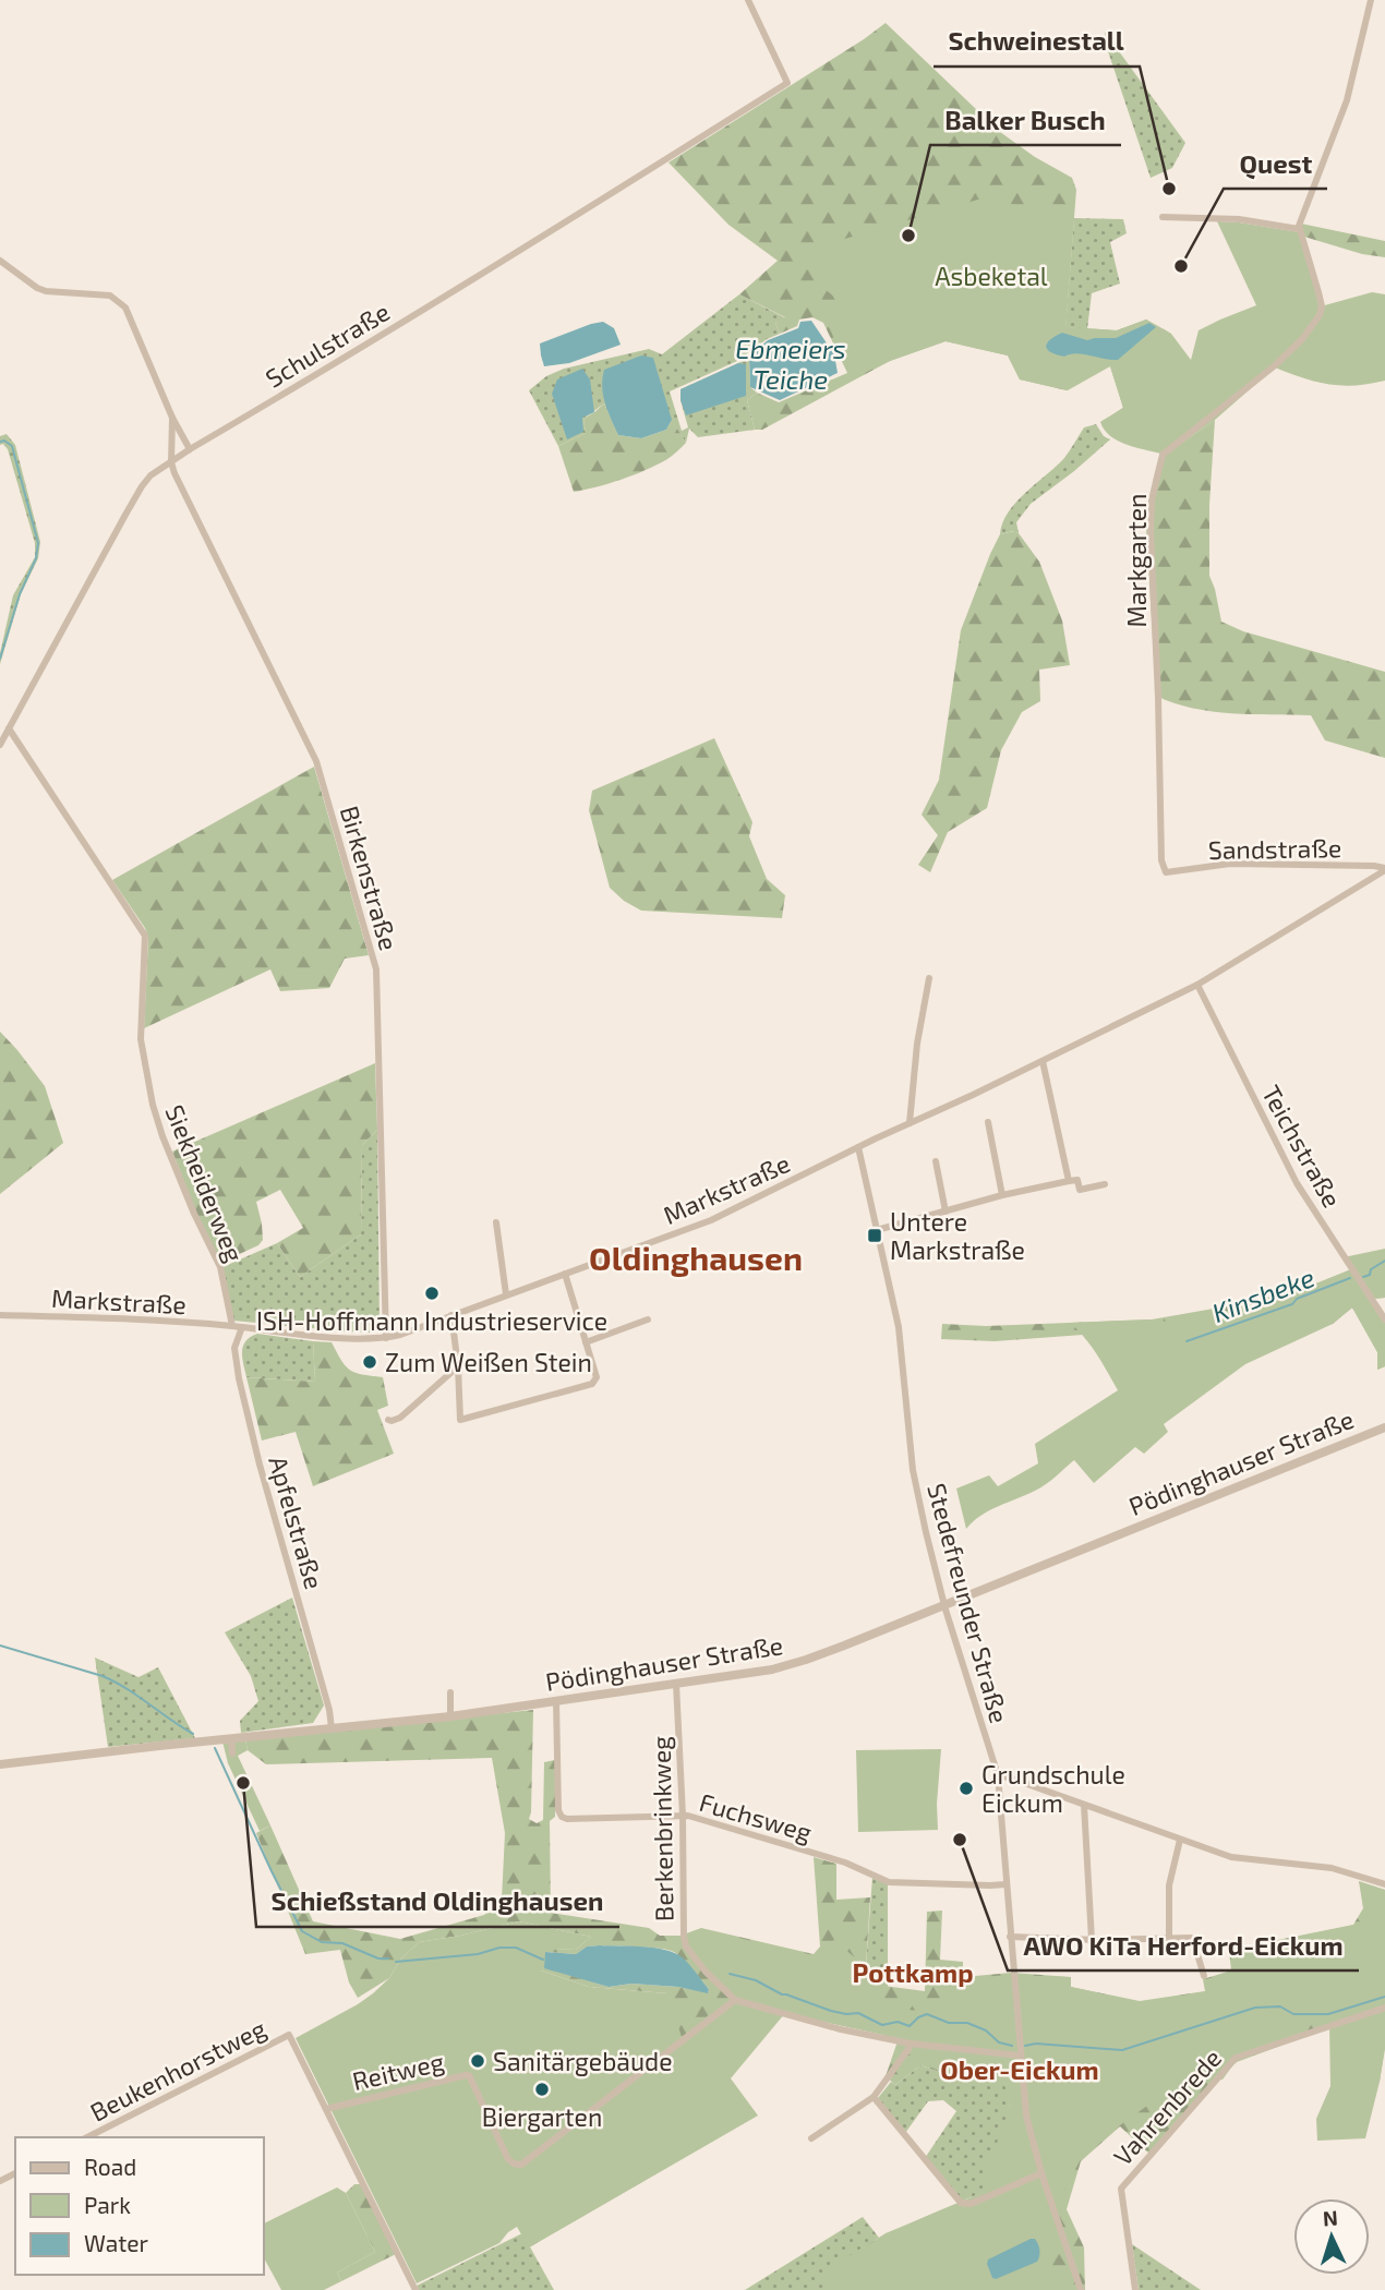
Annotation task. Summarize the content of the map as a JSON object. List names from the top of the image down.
{
  "streets": {
    "street": [
      "Schulstraße",
      "Markgarten",
      "Sandstraße",
      "Birkenstraße",
      "Teichstraße",
      "Siekheiderweg",
      "Markstraße",
      "Pödinghauser Straße",
      "Apfelstraße",
      "Stedefreunder Straße",
      "Fuchsweg",
      "Berkenbrinkweg",
      "Beukenhorstweg",
      "Reitweg",
      "Vahrenbrede"
    ]
  },
  "crossings": [
    ["Schulstraße", "Birkenstraße"],
    ["Schulstraße", "Siekheiderweg"],
    ["Markgarten", "Sandstraße"],
    ["Sandstraße", "Markstraße"],
    ["Birkenstraße", "Markstraße"],
    ["Teichstraße", "Markstraße"],
    ["Siekheiderweg", "Markstraße"],
    ["Markstraße", "Apfelstraße"],
    ["Markstraße", "Stedefreunder Straße"],
    ["Pödinghauser Straße", "Apfelstraße"],
    ["Pödinghauser Straße", "Stedefreunder Straße"],
    ["Pödinghauser Straße", "Fuchsweg"],
    ["Pödinghauser Straße", "Berkenbrinkweg"],
    ["Stedefreunder Straße", "Fuchsweg"],
    ["Stedefreunder Straße", "Berkenbrinkweg"],
    ["Fuchsweg", "Berkenbrinkweg"],
    ["Berkenbrinkweg", "Reitweg"],
    ["Beukenhorstweg", "Reitweg"]
  ],
  "districts": ["Oldinghausen", "Pottkamp", "Ober-Eickum"],
  "water": ["Ebmeiers Teiche", "Kinsbeke"],
  "parks": ["Asbeketal"],
  "places": {
    "other": [
      "Schweinestall",
      "Balker Busch",
      "Quest",
      "ISH-Hoffmann Industrieservice",
      "Zum Weißen Stein",
      "Schießstand Oldinghausen",
      "Grundschule Eickum",
      "AWO KiTa Herford-Eickum",
      "Sanitärgebäude",
      "Biergarten"
    ],
    "transit": ["Untere Markstraße"]
  },
  "legend": ["Road", "Park", "Water"],
  "north": "top"
}
